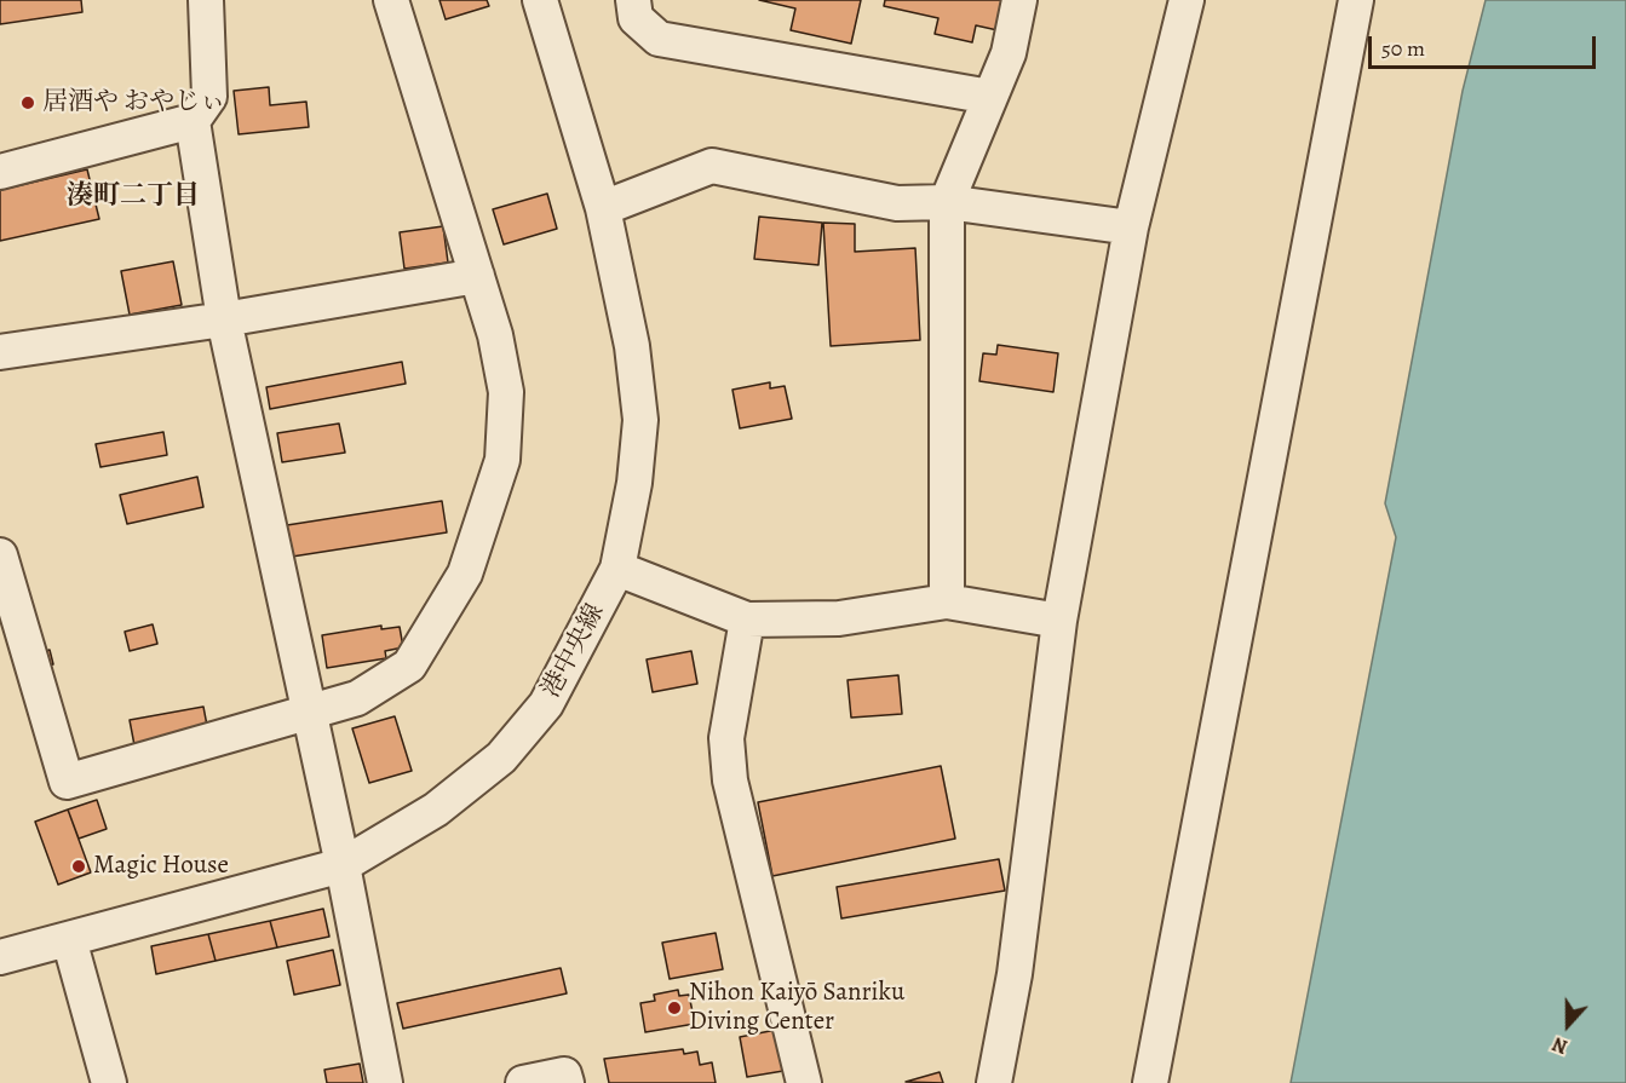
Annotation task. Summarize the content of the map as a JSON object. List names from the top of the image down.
{
  "streets": {
    "street": ["港中央線"]
  },
  "districts": ["湊町二丁目"],
  "places": ["居酒や おやじぃ", "Magic House", "Nihon Kaiyō Sanriku Diving Center"],
  "scale_bar": "50 m",
  "north": "bottom"
}
